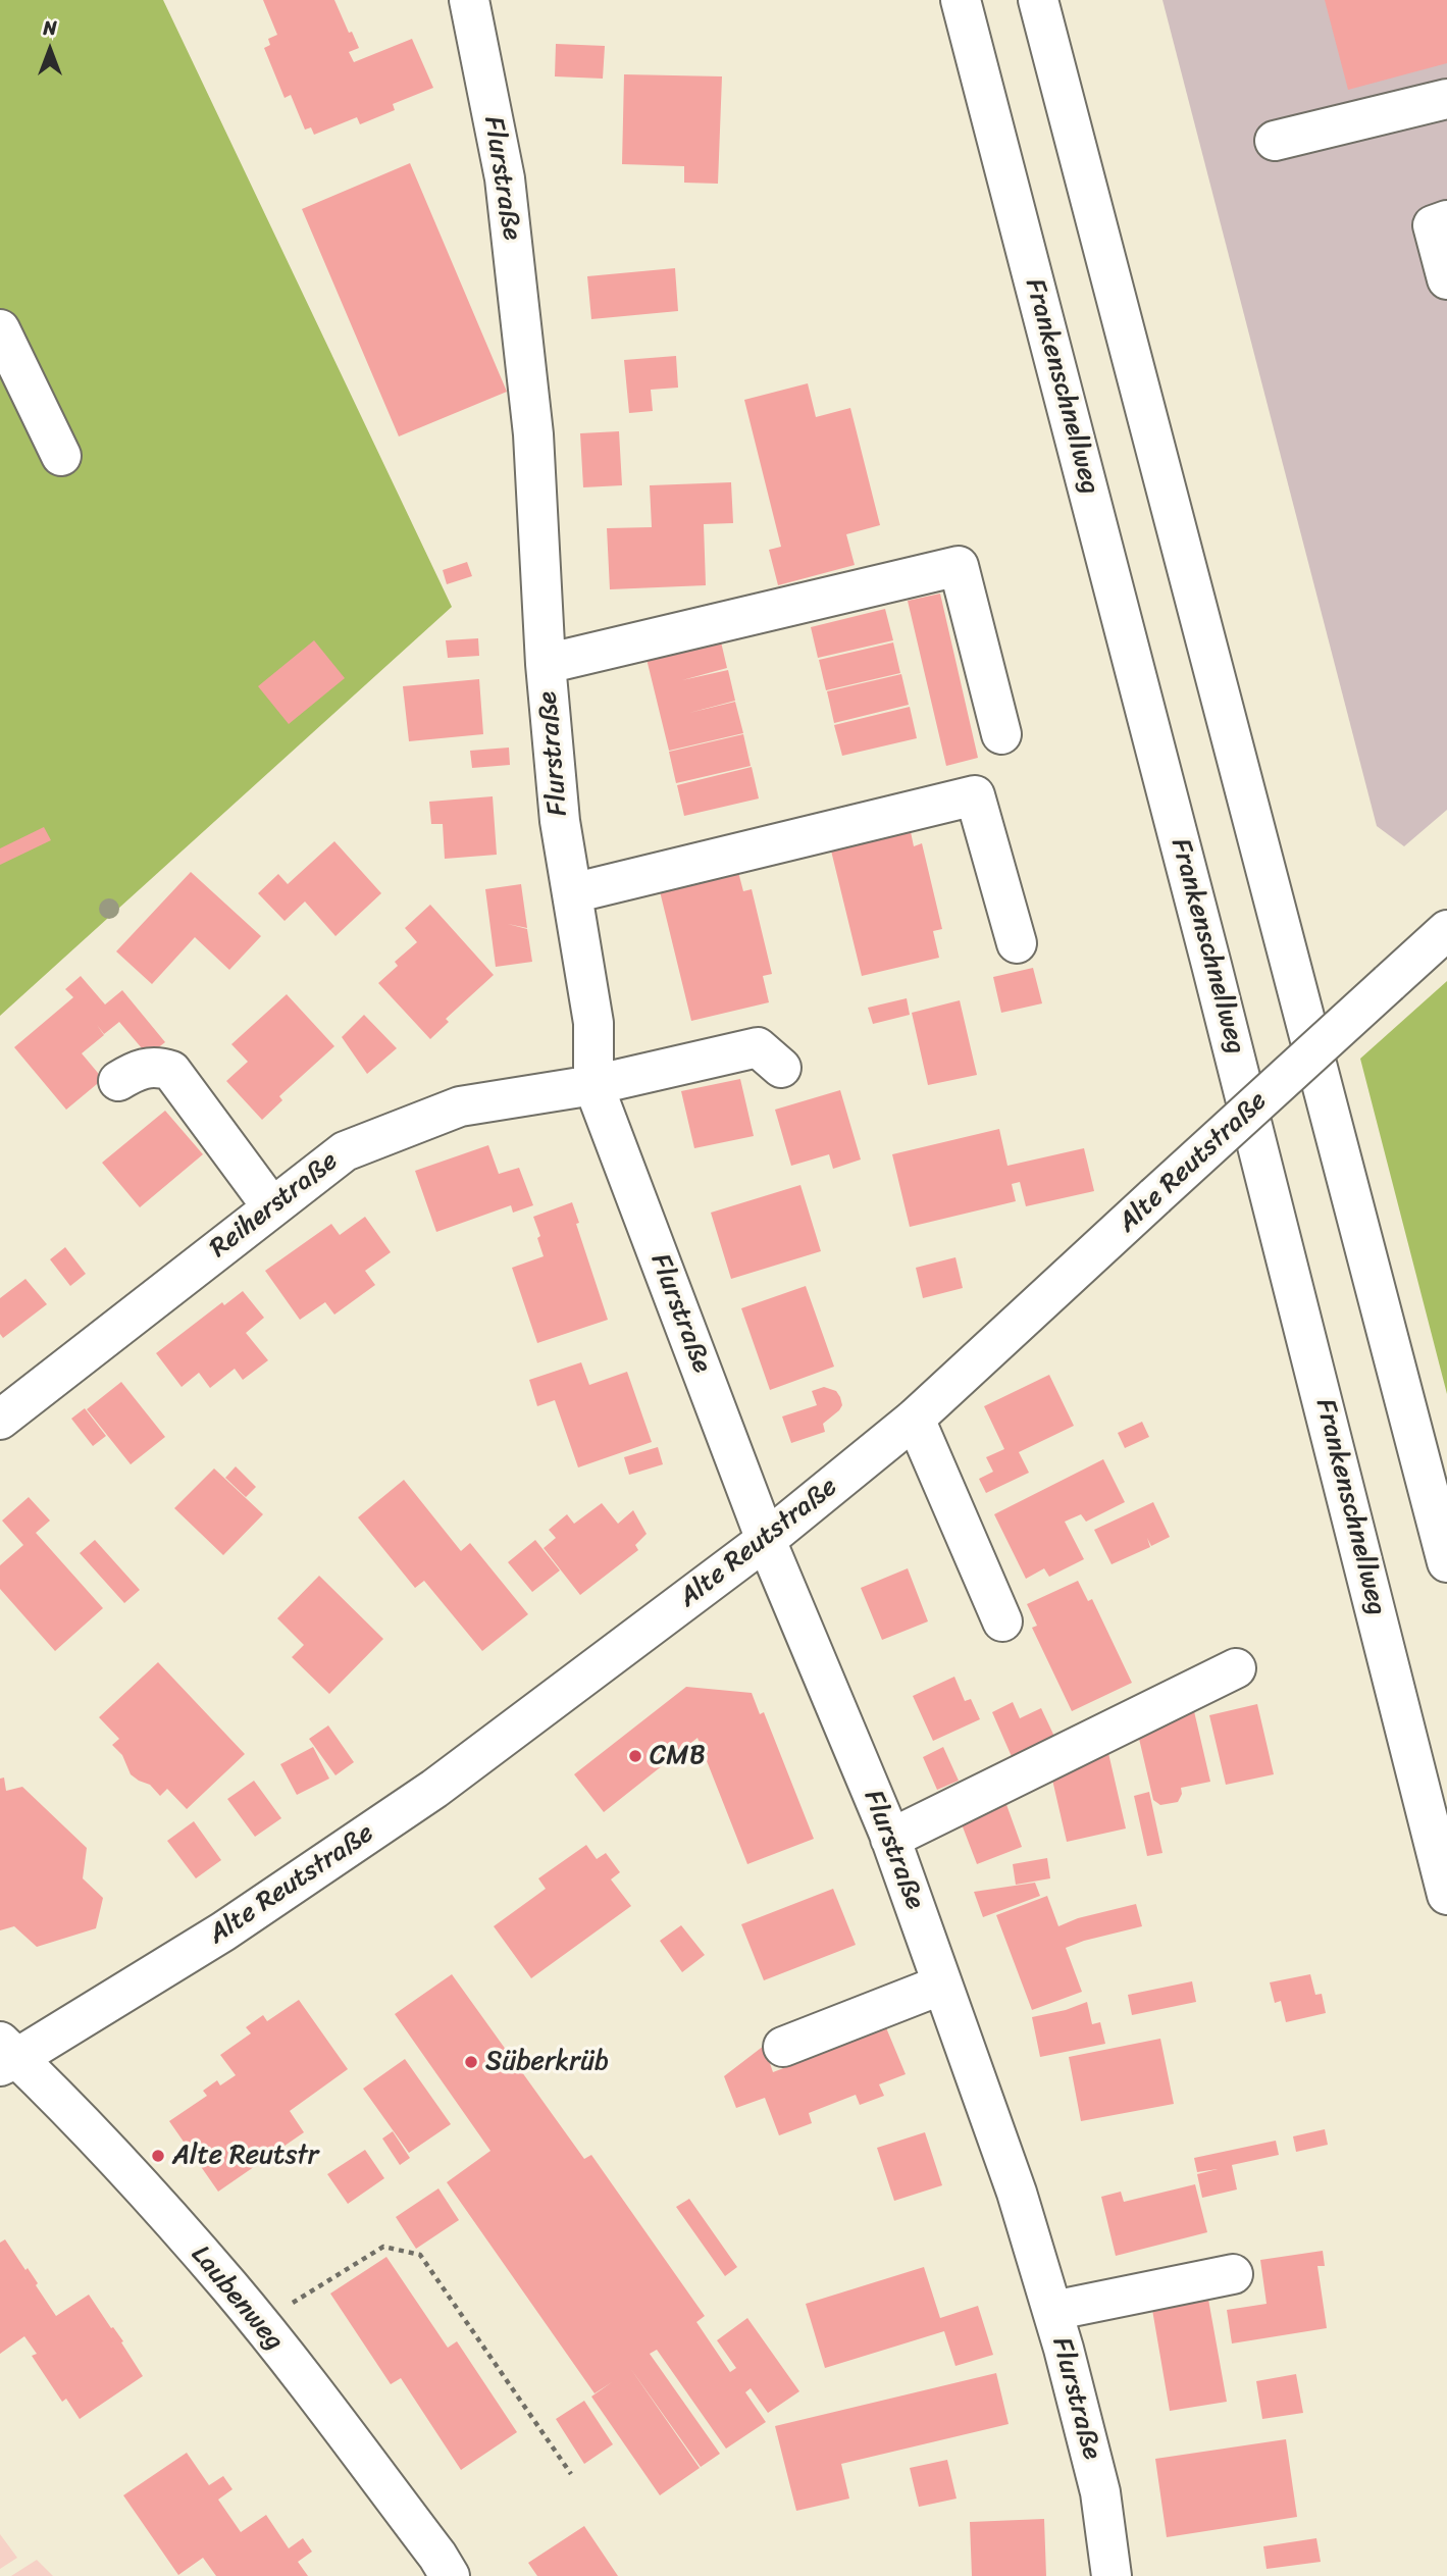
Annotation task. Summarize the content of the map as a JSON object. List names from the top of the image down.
{
  "streets": {
    "main road": [
      "Flurstraße",
      "Frankenschnellweg",
      "Alte Reutstraße",
      "Reiherstraße",
      "Laubenweg"
    ]
  },
  "crossings": [
    ["Flurstraße", "Alte Reutstraße"],
    ["Flurstraße", "Reiherstraße"],
    ["Alte Reutstraße", "Laubenweg"]
  ],
  "places": ["CMB", "Süberkrüb", "Alte Reutstr"],
  "north": "top"
}
